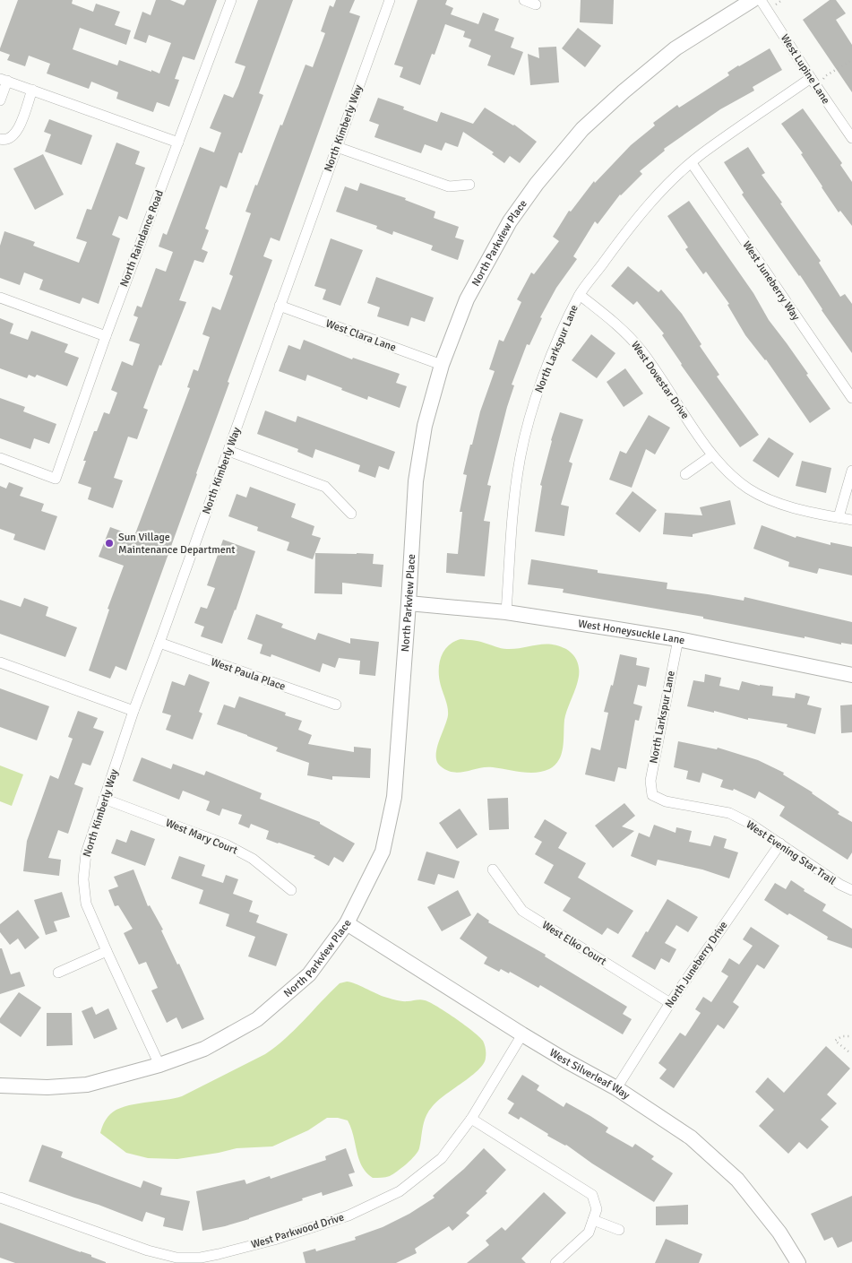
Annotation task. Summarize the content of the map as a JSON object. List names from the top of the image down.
{
  "streets": {
    "street": [
      "West Lupine Lane",
      "North Kimberly Way",
      "North Raindance Road",
      "North Parkview Place",
      "West Juneberry Way",
      "West Clara Lane",
      "North Larkspur Lane",
      "West Dovestar Drive",
      "West Honeysuckle Lane",
      "West Paula Place",
      "West Mary Court",
      "West Evening Star Trail",
      "West Elko Court",
      "North Juneberry Drive",
      "West Silverleaf Way",
      "West Parkwood Drive"
    ]
  },
  "crossings": [
    ["West Lupine Lane", "North Larkspur Lane"],
    ["North Kimberly Way", "North Parkview Place"],
    ["North Kimberly Way", "West Clara Lane"],
    ["North Kimberly Way", "West Paula Place"],
    ["North Kimberly Way", "West Mary Court"],
    ["North Parkview Place", "West Clara Lane"],
    ["North Parkview Place", "West Honeysuckle Lane"],
    ["North Parkview Place", "West Silverleaf Way"],
    ["West Juneberry Way", "North Larkspur Lane"],
    ["North Larkspur Lane", "West Dovestar Drive"],
    ["North Larkspur Lane", "West Honeysuckle Lane"],
    ["North Larkspur Lane", "West Evening Star Trail"],
    ["West Evening Star Trail", "North Juneberry Drive"],
    ["West Elko Court", "North Juneberry Drive"],
    ["North Juneberry Drive", "West Silverleaf Way"],
    ["West Silverleaf Way", "West Parkwood Drive"]
  ],
  "places": ["Sun Village Maintenance Department"]
}
